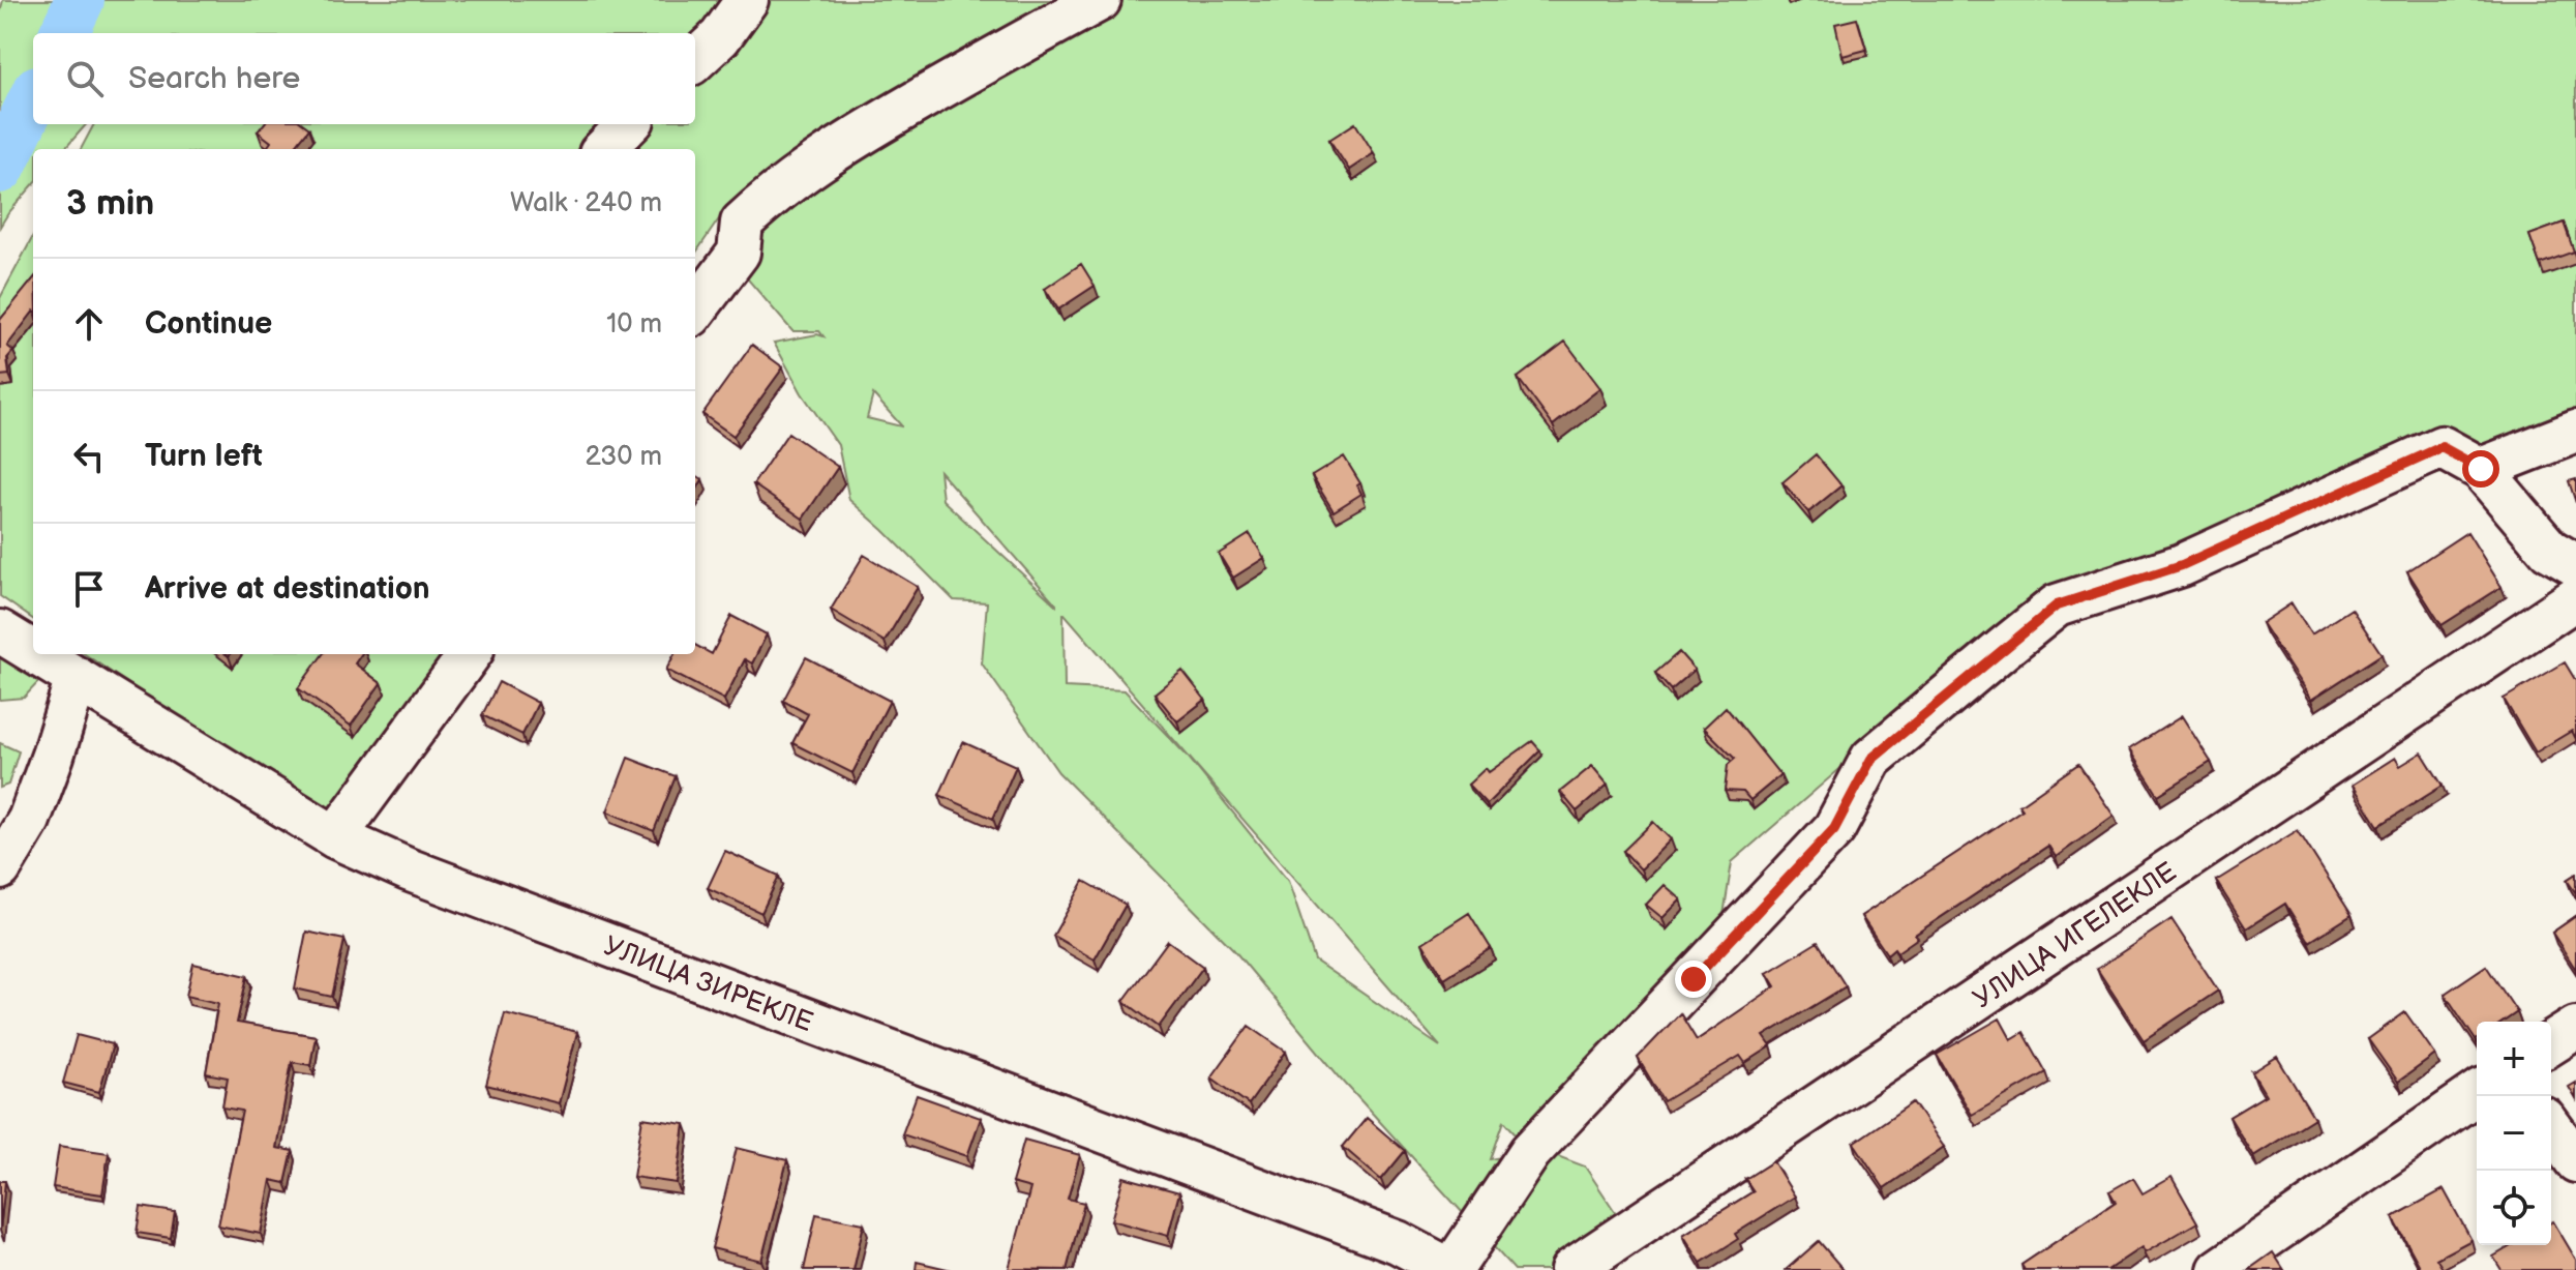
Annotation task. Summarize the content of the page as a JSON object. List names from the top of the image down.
{
  "streets": {
    "street": ["УЛИЦА ИГЕЛЕКЛЕ", "УЛИЦА ЗИРЕКЛЕ"]
  },
  "page": {
    "search": "Search here",
    "heading": ["3 min", "Walk · 240 m"],
    "list": [
      ["Continue", "10 m"],
      ["Turn left", "230 m"],
      "Arrive at destination"
    ],
    "map_buttons": ["+", "−"]
  }
}
